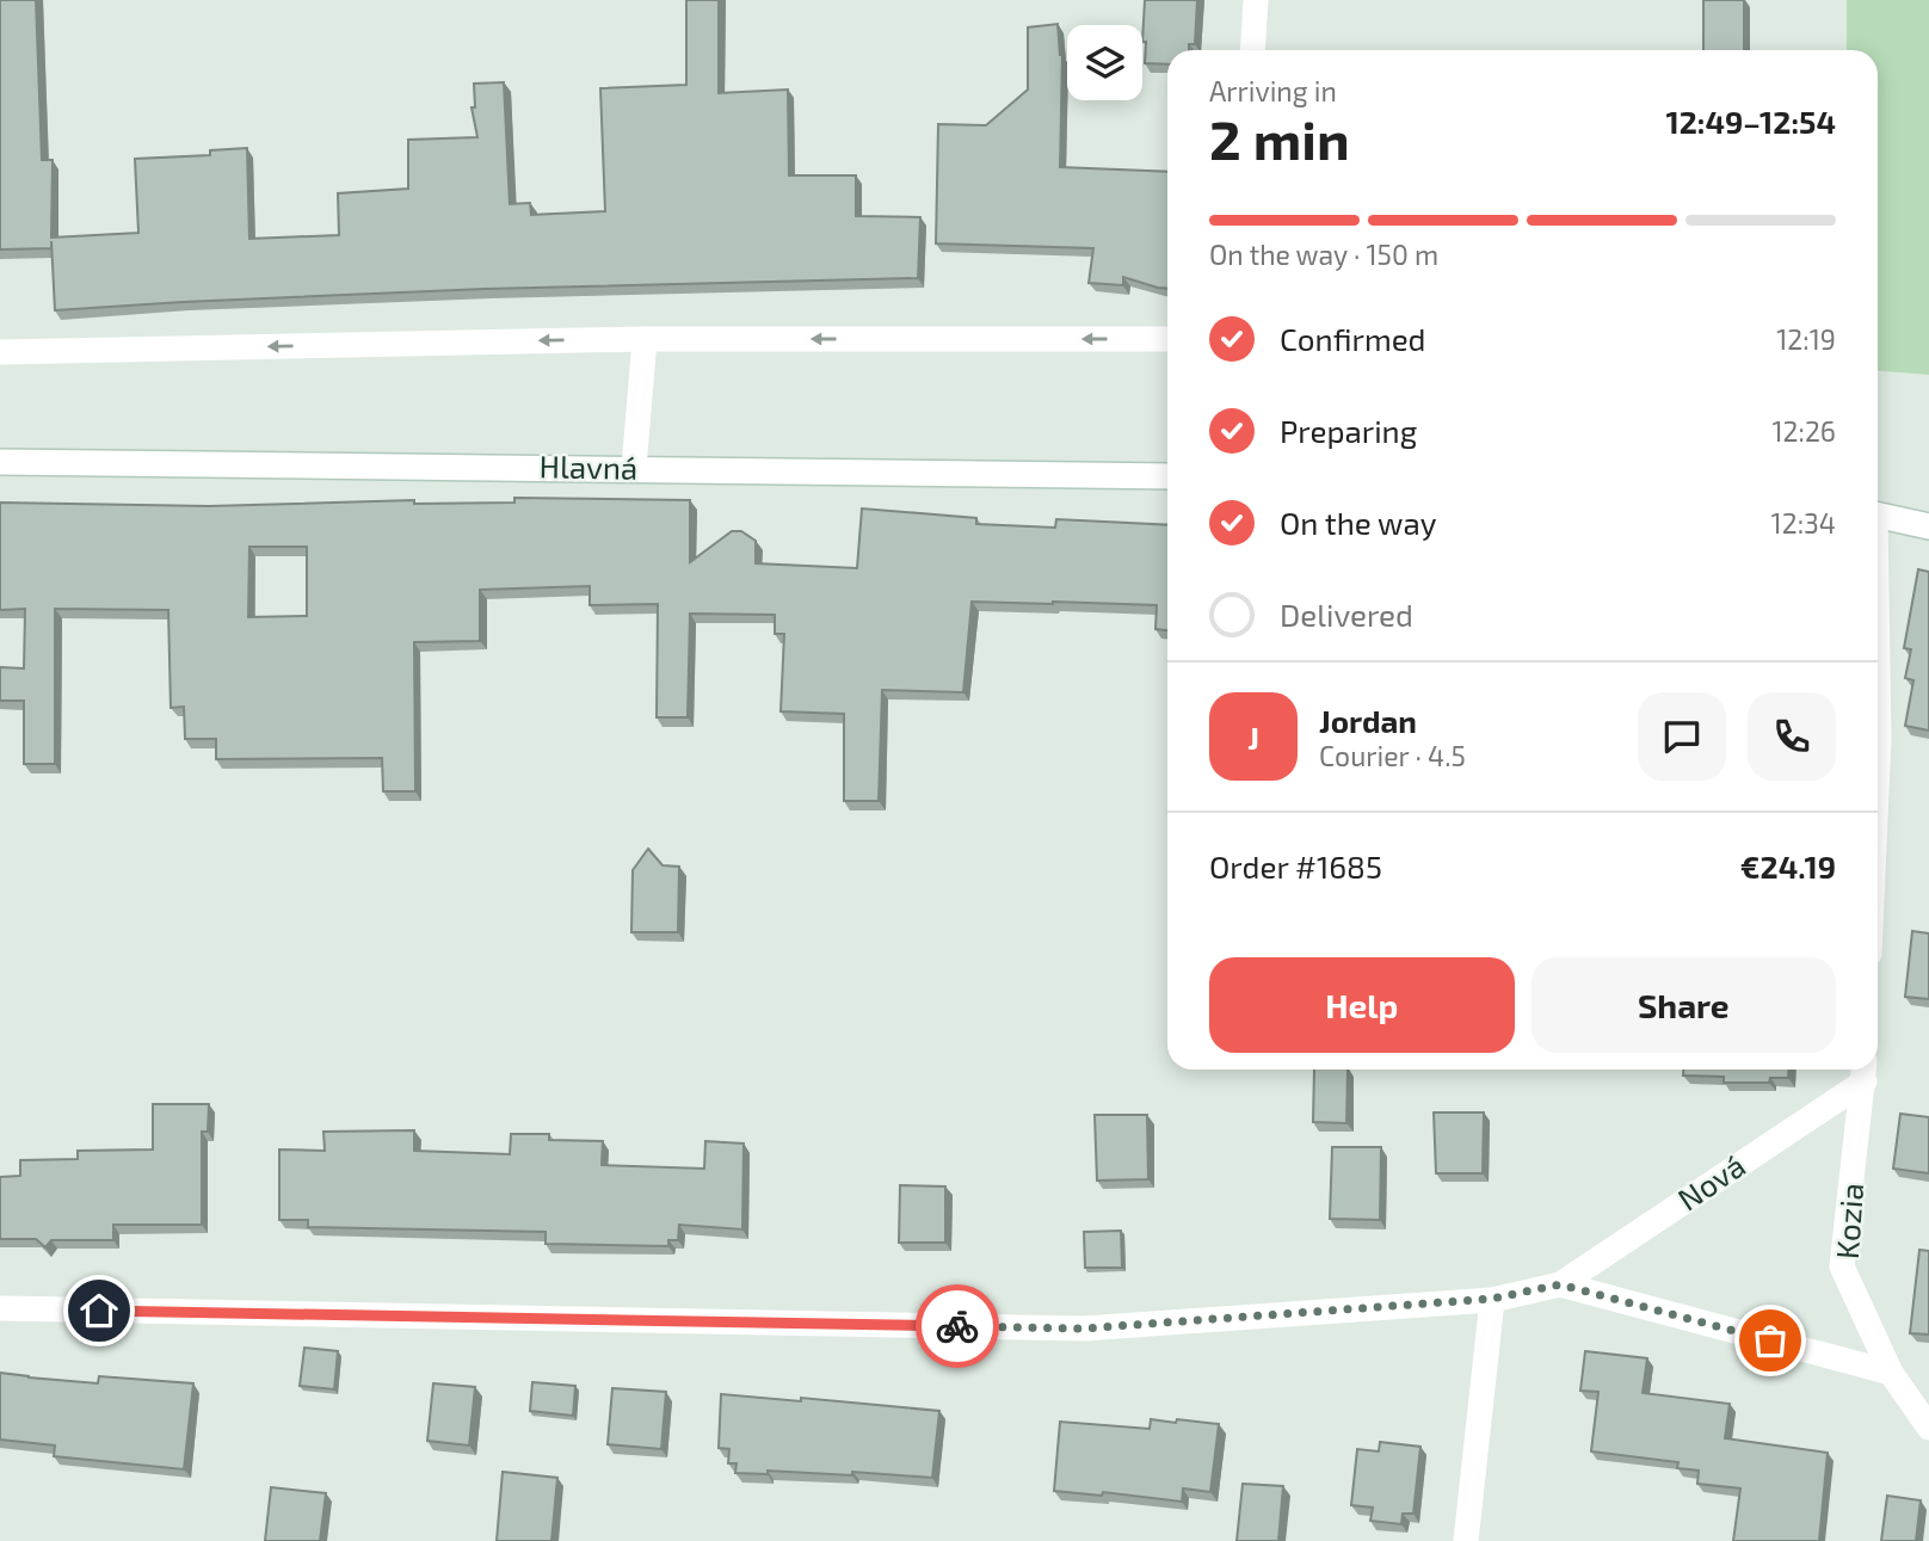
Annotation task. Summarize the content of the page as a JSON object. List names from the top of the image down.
{
  "streets": {
    "street": ["Hlavná", "Nová", "Kozia"]
  },
  "crossings": [
    ["Nová", "Kozia"]
  ],
  "page": {
    "heading": ["2 min", "Arriving in", "12:49–12:54"],
    "panel": [
      "Jordan",
      "Courier · 4.5",
      "Order #1685",
      "€24.19"
    ],
    "bar": "On the way · 150 m",
    "list": [
      ["Confirmed", "12:19"],
      ["Preparing", "12:26"],
      ["On the way", "12:34"],
      "Delivered"
    ],
    "round": "J",
    "buttons": ["Help", "Share"]
  }
}
